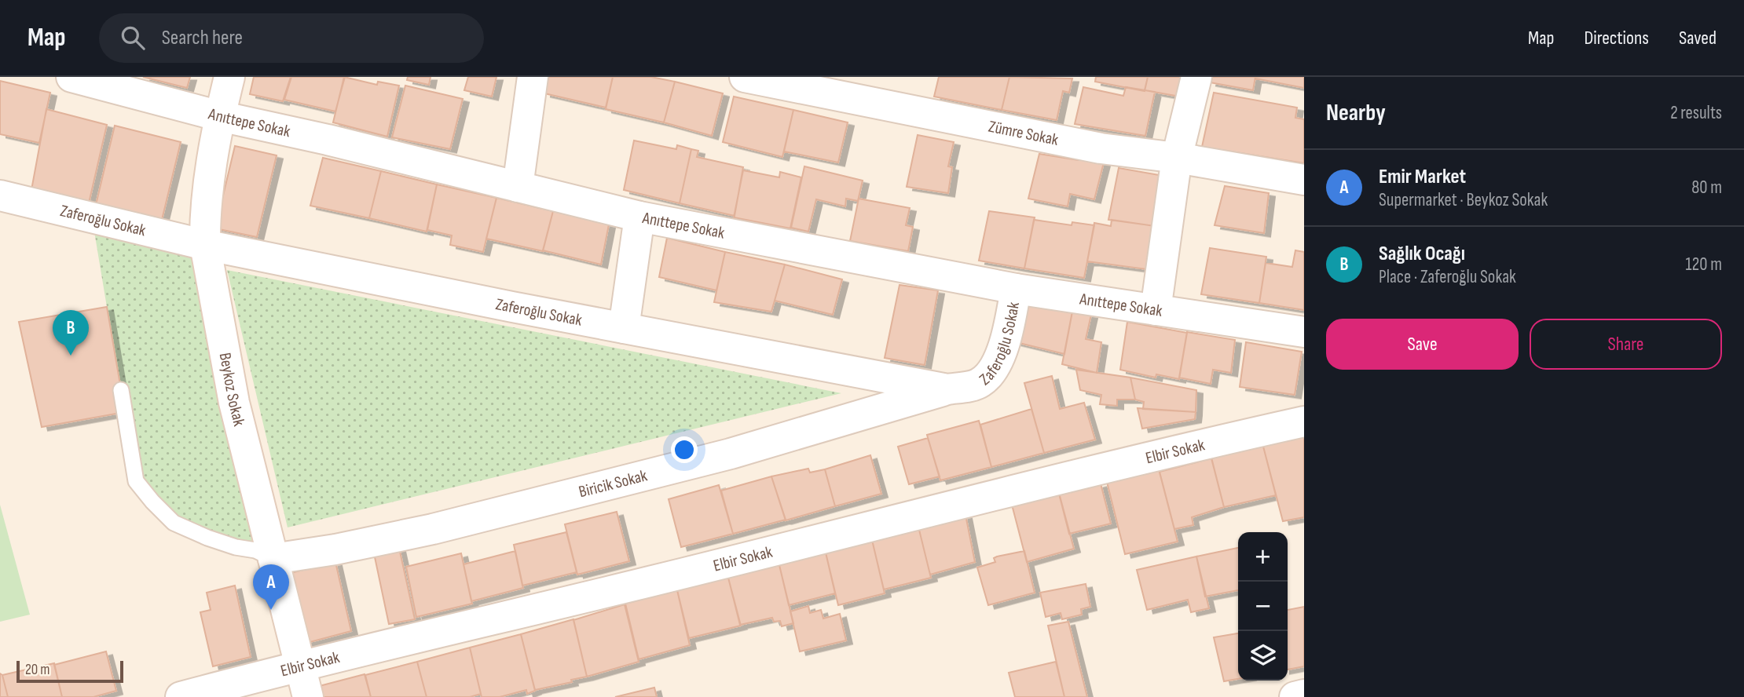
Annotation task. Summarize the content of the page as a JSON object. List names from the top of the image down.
{
  "streets": {
    "street": [
      "Anıttepe Sokak",
      "Zümre Sokak",
      "Zaferoğlu Sokak",
      "Beykoz Sokak",
      "Elbir Sokak",
      "Biricik Sokak"
    ]
  },
  "crossings": [
    ["Anıttepe Sokak", "Zaferoğlu Sokak"],
    ["Anıttepe Sokak", "Beykoz Sokak"],
    ["Zaferoğlu Sokak", "Beykoz Sokak"],
    ["Zaferoğlu Sokak", "Biricik Sokak"],
    ["Beykoz Sokak", "Elbir Sokak"],
    ["Beykoz Sokak", "Biricik Sokak"]
  ],
  "scale_bar": "20 m",
  "page": {
    "header": "Map",
    "search": "Search here",
    "nav": ["Map", "Directions", "Saved"],
    "heading": ["Nearby", "2 results"],
    "list": [
      {
        "mark": "A",
        "name": "Emir Market",
        "note": "Supermarket · Beykoz Sokak",
        "value": "80 m"
      },
      {
        "mark": "B",
        "name": "Sağlık Ocağı",
        "note": "Place · Zaferoğlu Sokak",
        "value": "120 m"
      }
    ],
    "buttons": ["Save", "Share"],
    "pins": ["B", "A"],
    "map_buttons": ["+", "−"],
    "scale": "20 m"
  }
}
